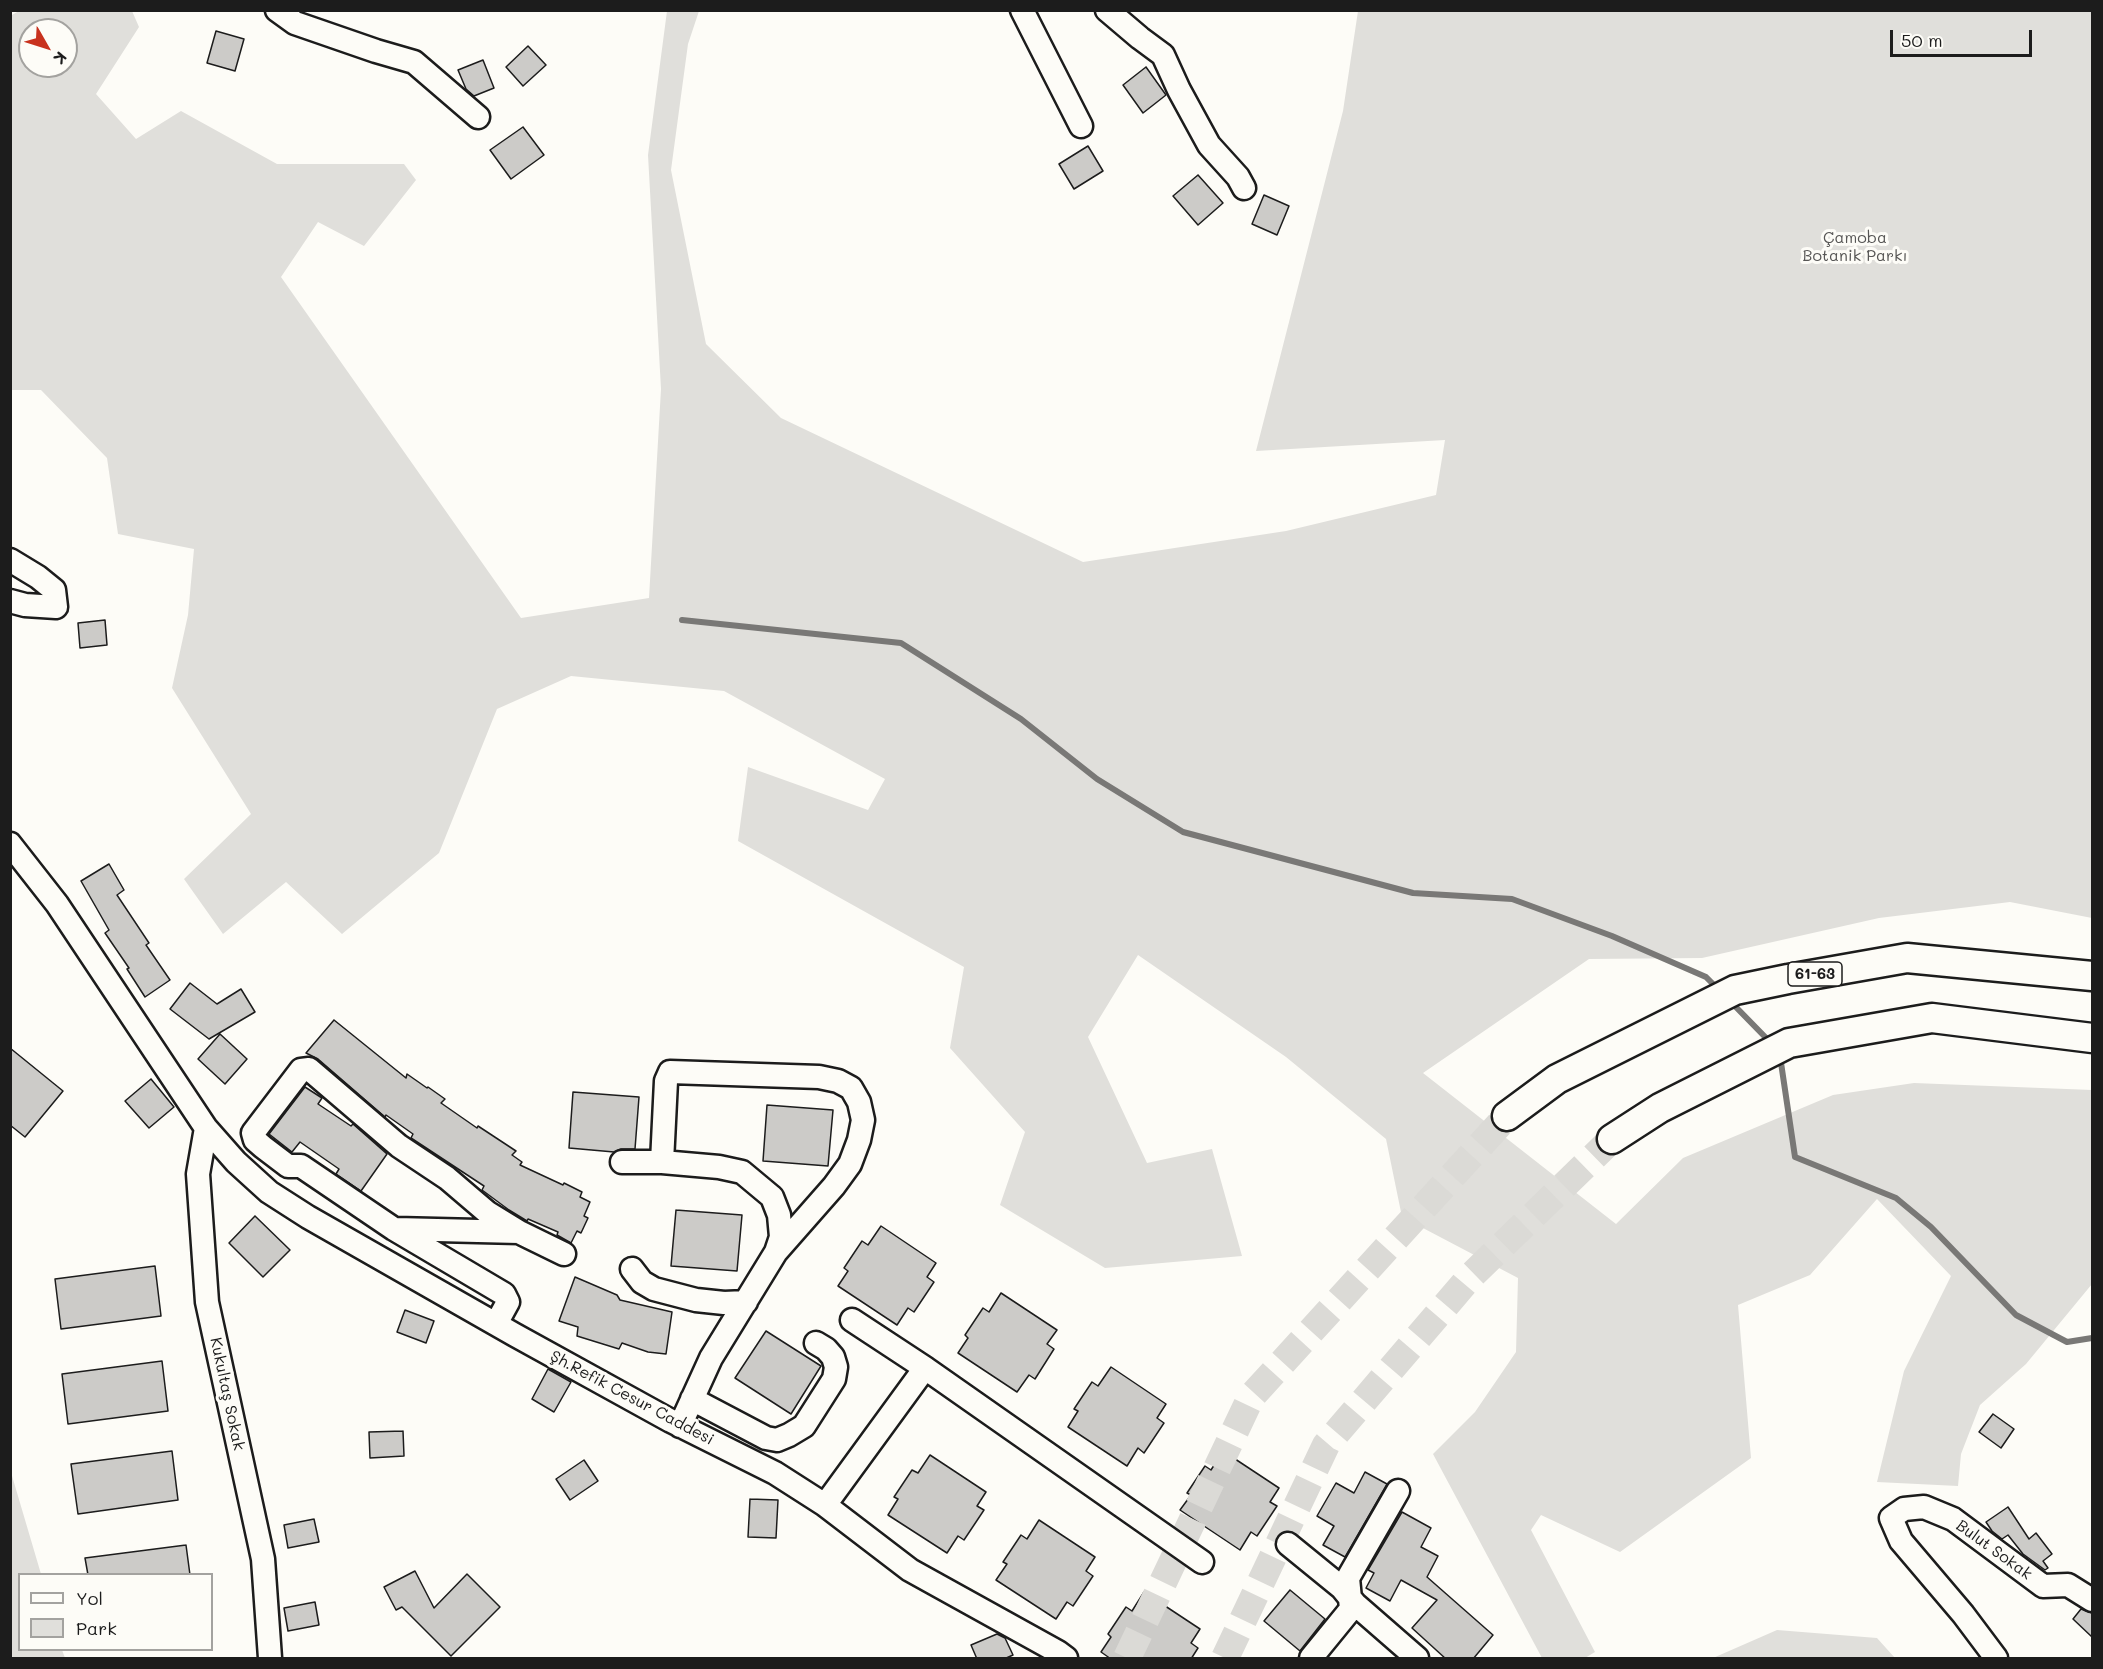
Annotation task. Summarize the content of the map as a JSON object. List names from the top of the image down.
{
  "streets": {
    "main road": ["61-63"],
    "street": ["Kukultaş Sokak", "Şh.Refik Cesur Caddesi", "Bulut Sokak"]
  },
  "crossings": [
    ["Kukultaş Sokak", "Şh.Refik Cesur Caddesi"]
  ],
  "parks": ["Çamoba Botanik Parkı"],
  "legend": ["Yol", "Park"],
  "scale_bar": "50 m",
  "north": "bottom right"
}
